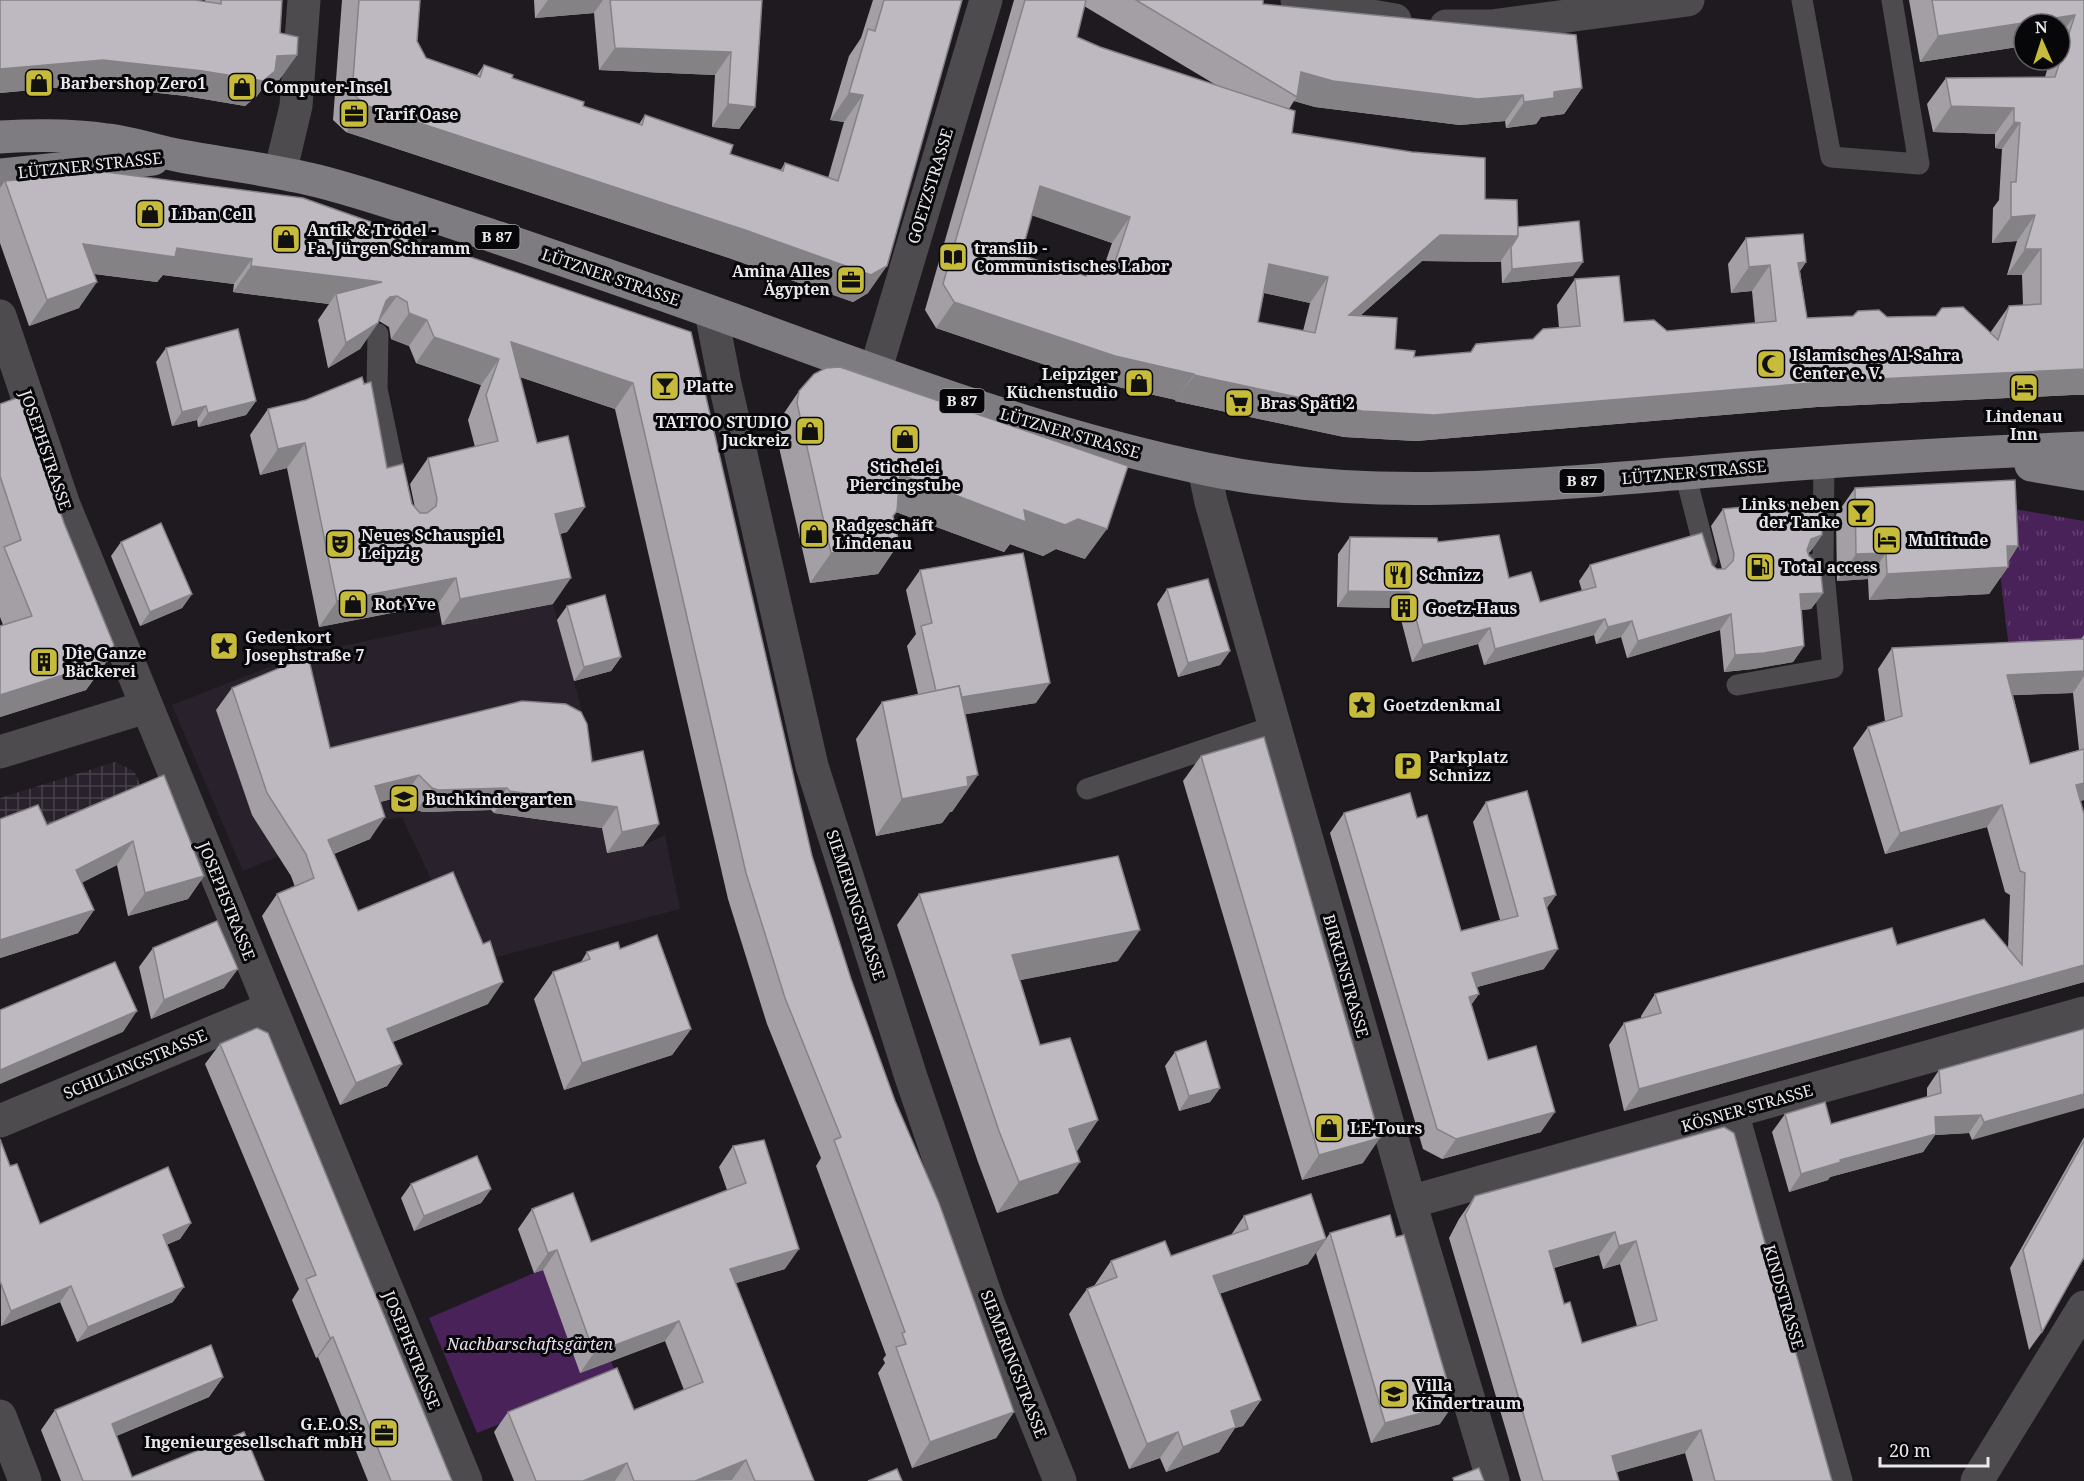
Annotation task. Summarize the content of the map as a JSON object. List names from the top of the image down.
{
  "streets": {
    "main road": ["LÜTZNER STRASSE", "B 87"],
    "street": [
      "GOETZSTRASSE",
      "JOSEPHSTRASSE",
      "SIEMERINGSTRASSE",
      "BIRKENSTRASSE",
      "SCHILLINGSTRASSE",
      "KÖSNER STRASSE",
      "KINDSTRASSE"
    ]
  },
  "crossings": [
    ["LÜTZNER STRASSE", "GOETZSTRASSE"],
    ["LÜTZNER STRASSE", "SIEMERINGSTRASSE"],
    ["LÜTZNER STRASSE", "BIRKENSTRASSE"],
    ["JOSEPHSTRASSE", "SCHILLINGSTRASSE"],
    ["BIRKENSTRASSE", "KÖSNER STRASSE"],
    ["KÖSNER STRASSE", "KINDSTRASSE"]
  ],
  "parks": ["Nachbarschaftsgärten"],
  "places": {
    "shop": [
      "Barbershop Zero1",
      "Computer-Insel",
      "Liban Cell",
      "Antik & Trödel - Fa. Jürgen Schramm",
      "Leipziger Küchenstudio",
      "TATTOO STUDIO Juckreiz",
      "Stichelei Piercingstube",
      "Radgeschäft Lindenau",
      "Rot Yve",
      "LE-Tours"
    ],
    "office": ["Tarif Oase", "Amina Alles Ägypten", "G.E.O.S. Ingenieurgesellschaft mbH"],
    "library": ["translib - Communistisches Labor"],
    "mosque": ["Islamisches Al-Sahra Center e. V."],
    "bar": ["Platte", "Links neben der Tanke"],
    "hotel": ["Lindenau Inn", "Multitude"],
    "supermarket": ["Bras Späti 2"],
    "theatre": ["Neues Schauspiel Leipzig"],
    "fuel station": ["Total access"],
    "restaurant": ["Schnizz"],
    "building": ["Goetz-Haus", "Die Ganze Bäckerei"],
    "place": ["Gedenkort Josephstraße 7", "Goetzdenkmal"],
    "parking": ["Parkplatz Schnizz"],
    "school or university": ["Buchkindergarten", "Villa Kindertraum"]
  },
  "scale_bar": "20 m",
  "north": "top"
}
